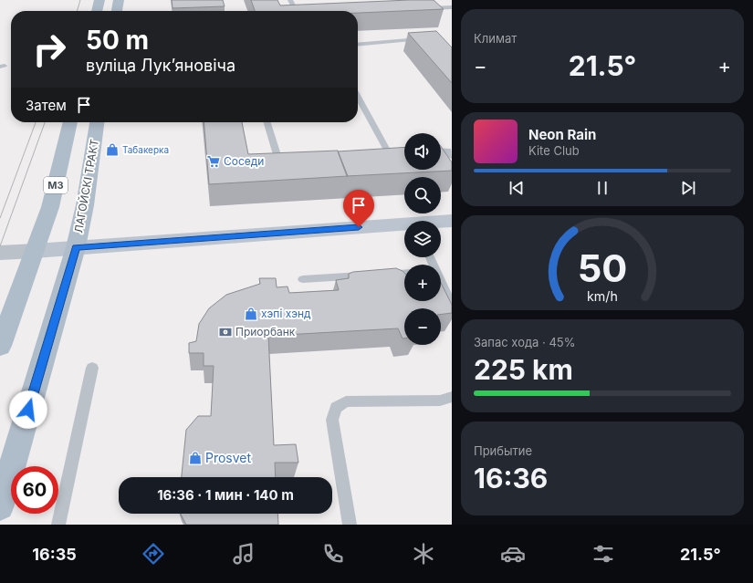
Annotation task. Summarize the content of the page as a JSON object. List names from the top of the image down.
{
  "streets": {
    "main road": ["М3", "ЛАГОЙСКІ ТРАКТ"]
  },
  "places": {
    "shop": ["Табакерка", "хэпі хэнд", "Prosvet"],
    "supermarket": ["Соседи"],
    "bank": ["Приорбанк"]
  },
  "page": {
    "tile": [
      "Климат",
      ["Запас хода · 45%", "225 km"],
      ["Прибытие", "16:36"]
    ],
    "turn": ["50 m", "вуліца Лукʼяновіча"],
    "heat": ["−", "21.5°", "+"],
    "then": "Затем",
    "song": ["Neon Rain", "Kite Club"],
    "map_buttons": ["+", "−"],
    "limit": "60",
    "trip": "16:36 · 1 мин · 140 m",
    "tabs": ["16:35", "21.5°"],
    "gauge": ["50", "km/h"]
  }
}
